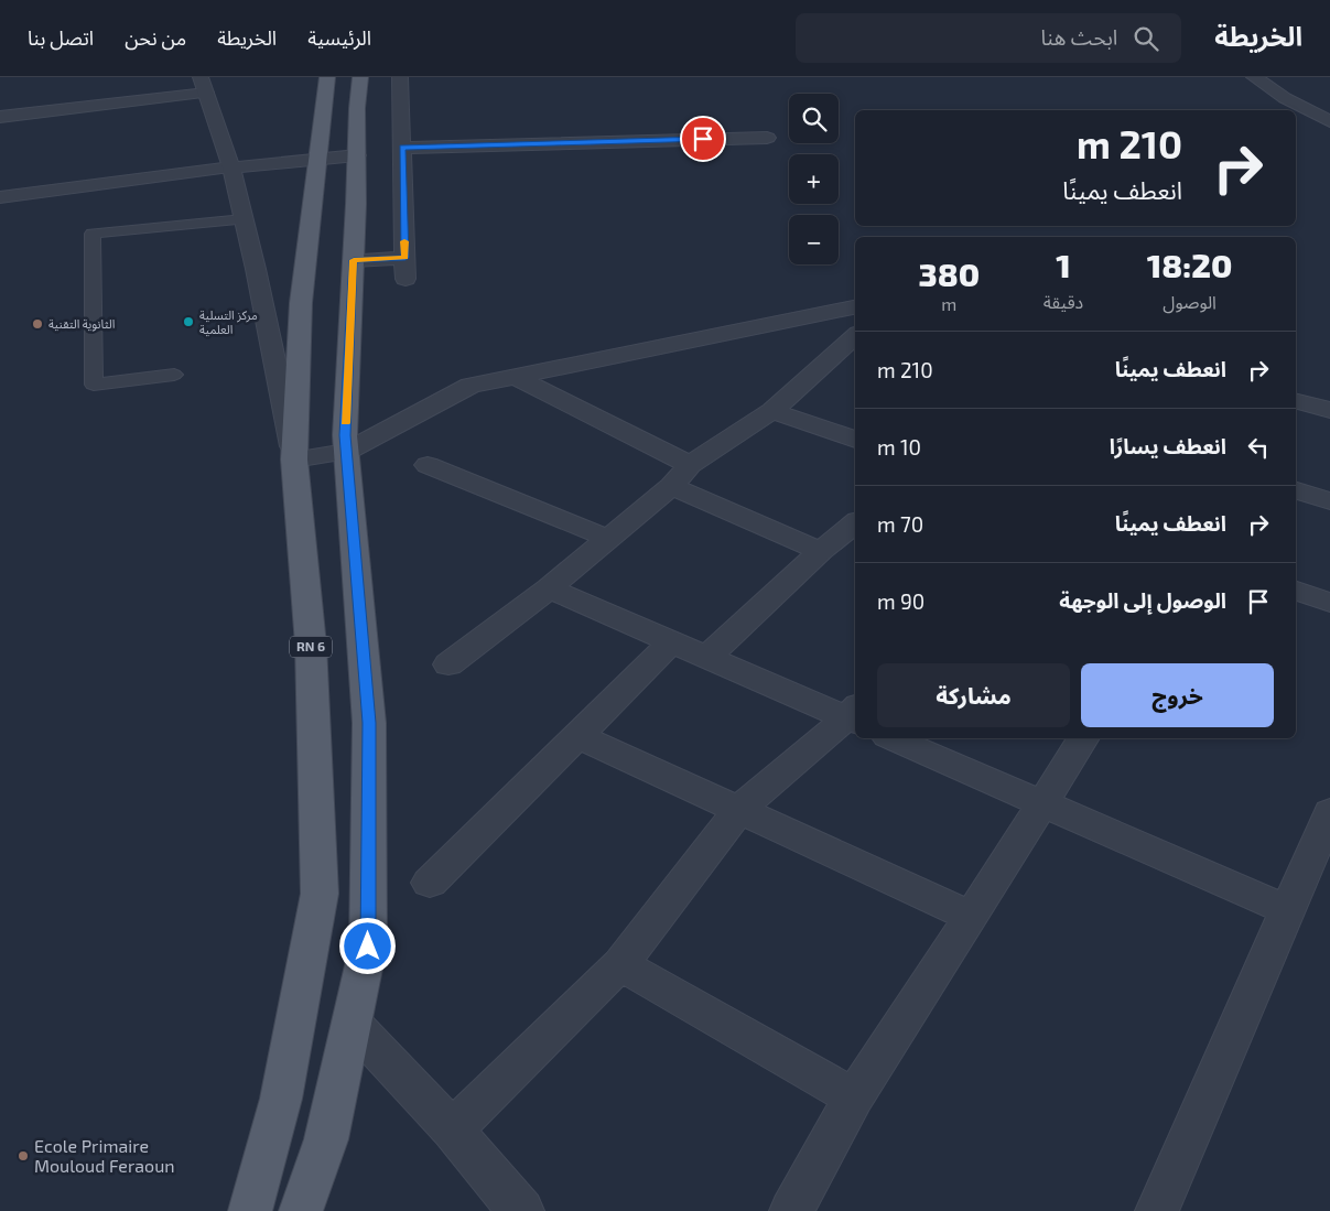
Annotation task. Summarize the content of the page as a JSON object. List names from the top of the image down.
{
  "streets": {
    "main road": ["RN 6"]
  },
  "places": ["مركز التسلية العلمية", "الثانوية التقنية", "Ecole Primaire Mouloud Feraoun"],
  "page": {
    "header": "الخريطة",
    "search": "ابحث هنا",
    "nav": [
      "الرئيسية",
      "الخريطة",
      "من نحن",
      "اتصل بنا"
    ],
    "map_buttons": ["+", "−"],
    "turn": ["210 m", "انعطف يمينًا"],
    "eta": [
      "18:20",
      "الوصول",
      "1",
      "دقيقة",
      "380",
      "m"
    ],
    "list": [
      {
        "name": "انعطف يمينًا",
        "value": "210 m"
      },
      {
        "name": "انعطف يسارًا",
        "value": "10 m"
      },
      {
        "name": "انعطف يمينًا",
        "value": "70 m"
      },
      {
        "name": "الوصول إلى الوجهة",
        "value": "90 m"
      }
    ],
    "buttons": ["خروج", "مشاركة"]
  }
}
